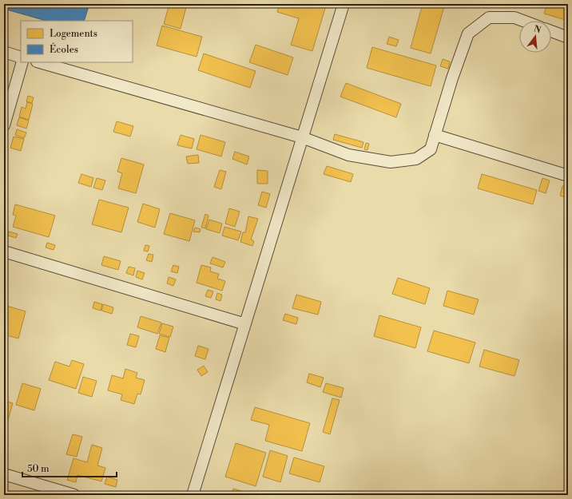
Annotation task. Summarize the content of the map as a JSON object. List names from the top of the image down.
{
  "legend": ["Logements", "Écoles"],
  "scale_bar": "50 m",
  "north": "top"
}
